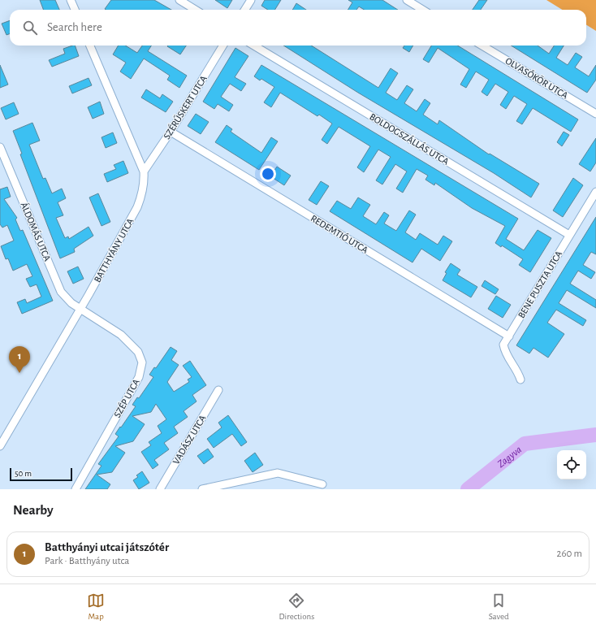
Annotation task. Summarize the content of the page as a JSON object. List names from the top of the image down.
{
  "streets": {
    "street": [
      "OLVASÓKÖR UTCA",
      "SZÉRŰSKERT UTCA",
      "BOLDOGSZÁLLÁS UTCA",
      "ÁLDOMÁS UTCA",
      "REDEMTIÓ UTCA",
      "BATTHYÁNY UTCA",
      "BENE PUSZTA UTCA",
      "SZÉP UTCA",
      "VADÁSZ UTCA"
    ]
  },
  "crossings": [
    ["SZÉRŰSKERT UTCA", "REDEMTIÓ UTCA"],
    ["SZÉRŰSKERT UTCA", "BATTHYÁNY UTCA"],
    ["BOLDOGSZÁLLÁS UTCA", "BENE PUSZTA UTCA"],
    ["ÁLDOMÁS UTCA", "BATTHYÁNY UTCA"],
    ["ÁLDOMÁS UTCA", "SZÉP UTCA"],
    ["REDEMTIÓ UTCA", "BENE PUSZTA UTCA"],
    ["BATTHYÁNY UTCA", "SZÉP UTCA"]
  ],
  "water": ["Zagyva"],
  "scale_bar": "50 m",
  "page": {
    "search": "Search here",
    "pins": "1",
    "scale": "50 m",
    "heading": "Nearby",
    "list": [
      {
        "mark": "1",
        "name": "Batthyányi utcai játszótér",
        "note": "Park · Batthyány utca",
        "value": "260 m"
      }
    ],
    "nav": ["Map", "Directions", "Saved"]
  }
}
